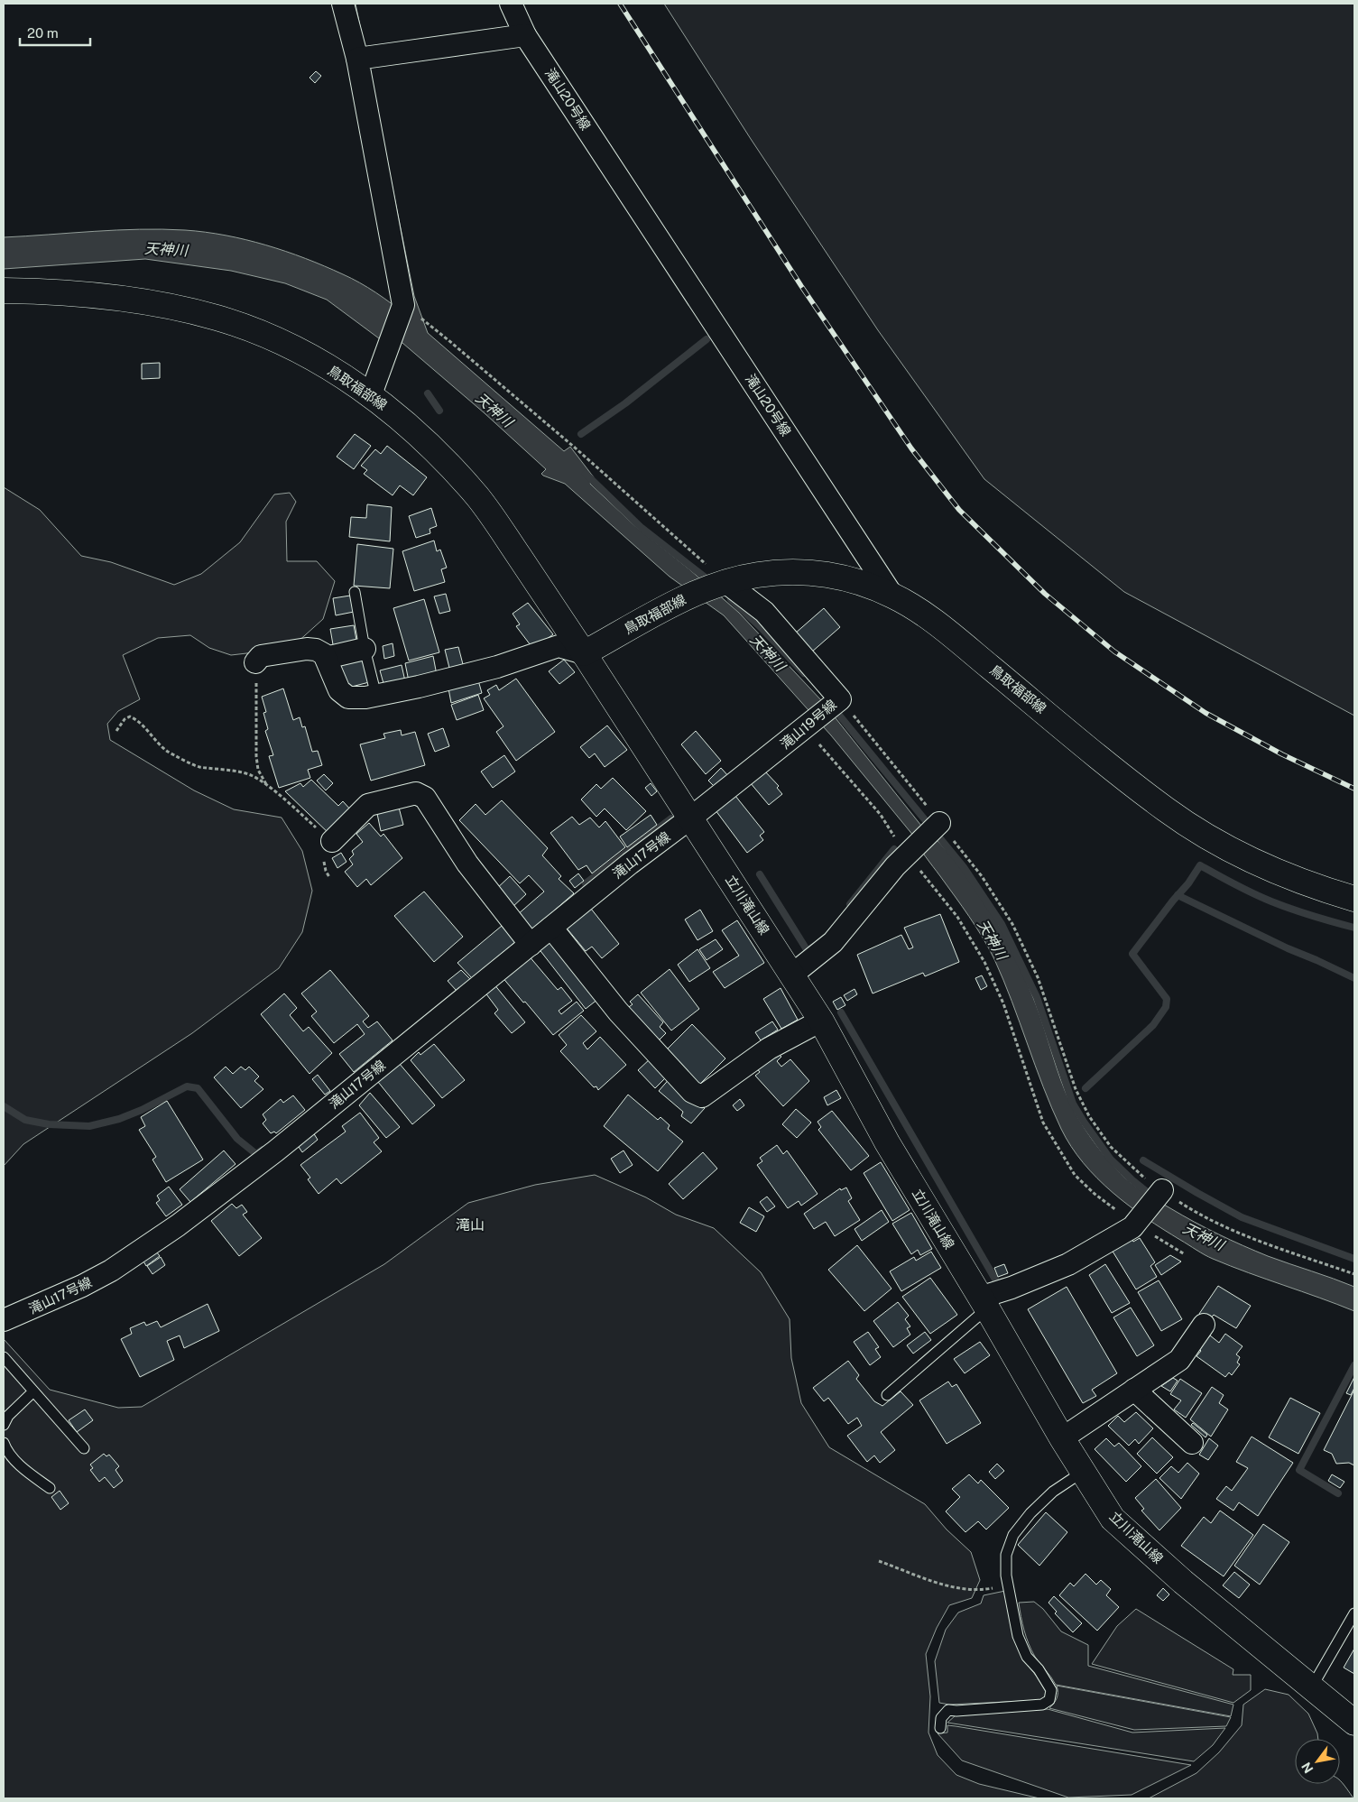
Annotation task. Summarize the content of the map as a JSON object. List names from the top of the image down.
{
  "streets": {
    "main road": ["鳥取福部線", "立川滝山線"],
    "street": ["滝山20号線", "滝山19号線", "滝山17号線"]
  },
  "crossings": [
    ["滝山20号線", "鳥取福部線"],
    ["鳥取福部線", "滝山19号線"],
    ["鳥取福部線", "立川滝山線"],
    ["滝山19号線", "滝山17号線"],
    ["滝山19号線", "立川滝山線"],
    ["滝山17号線", "立川滝山線"]
  ],
  "districts": ["滝山"],
  "water": ["天神川"],
  "scale_bar": "20 m",
  "north": "bottom left"
}
